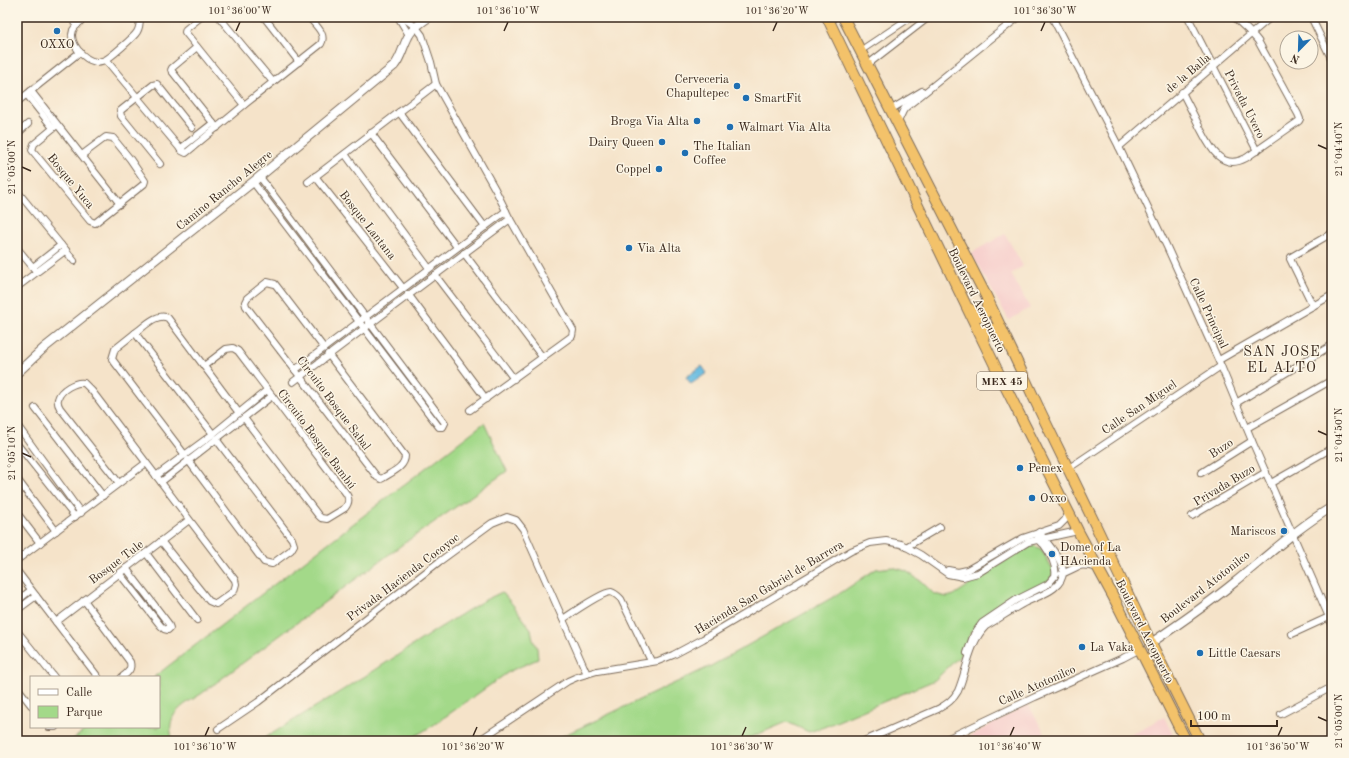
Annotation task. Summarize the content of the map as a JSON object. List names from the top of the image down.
{
  "streets": {
    "highway": ["Boulevard Aeropuerto", "MEX 45"],
    "street": [
      "de la Balla",
      "Privada Uvero",
      "Bosque Yuca",
      "Camino Rancho Alegre",
      "Bosque Lantana",
      "Calle Principal",
      "Circuito Bosque Sabal",
      "Calle San Miguel",
      "Circuito Bosque Bambú",
      "Buzo",
      "Privada Buzo",
      "Bosque Tule",
      "Privada Hacienda Cocoyoc",
      "Hacienda San Gabriel de Barrera",
      "Boulevard Atotonilco",
      "Calle Atotonilco"
    ]
  },
  "crossings": [
    ["de la Balla", "Privada Uvero"],
    ["de la Balla", "Calle Principal"],
    ["Boulevard Aeropuerto", "Calle San Miguel"],
    ["Boulevard Aeropuerto", "Boulevard Atotonilco"],
    ["Boulevard Aeropuerto", "Calle Atotonilco"],
    ["Calle Principal", "Calle San Miguel"],
    ["Calle Principal", "Buzo"],
    ["Calle Principal", "Privada Buzo"],
    ["Calle Principal", "Boulevard Atotonilco"],
    ["Privada Hacienda Cocoyoc", "Hacienda San Gabriel de Barrera"]
  ],
  "districts": ["SAN JOSE EL ALTO"],
  "places": [
    "OXXO",
    "Cerveceria Chapultepec",
    "SmartFit",
    "Broga Via Alta",
    "Walmart Via Alta",
    "Dairy Queen",
    "The Italian Coffee",
    "Coppel",
    "Via Alta",
    "Pemex",
    "Oxxo",
    "Mariscos",
    "Dome of La HAcienda",
    "La Vaka",
    "Little Caesars"
  ],
  "legend": ["Calle", "Parque"],
  "scale_bar": "100 m",
  "north": "bottom left",
  "coordinates": [
    "101°36'00\"W",
    "101°36'10\"W",
    "101°36'20\"W",
    "101°36'30\"W",
    "21°04'40\"N",
    "21°05'00\"N",
    "21°04'50\"N",
    "21°05'10\"N",
    "101°36'40\"W",
    "101°36'50\"W"
  ]
}
